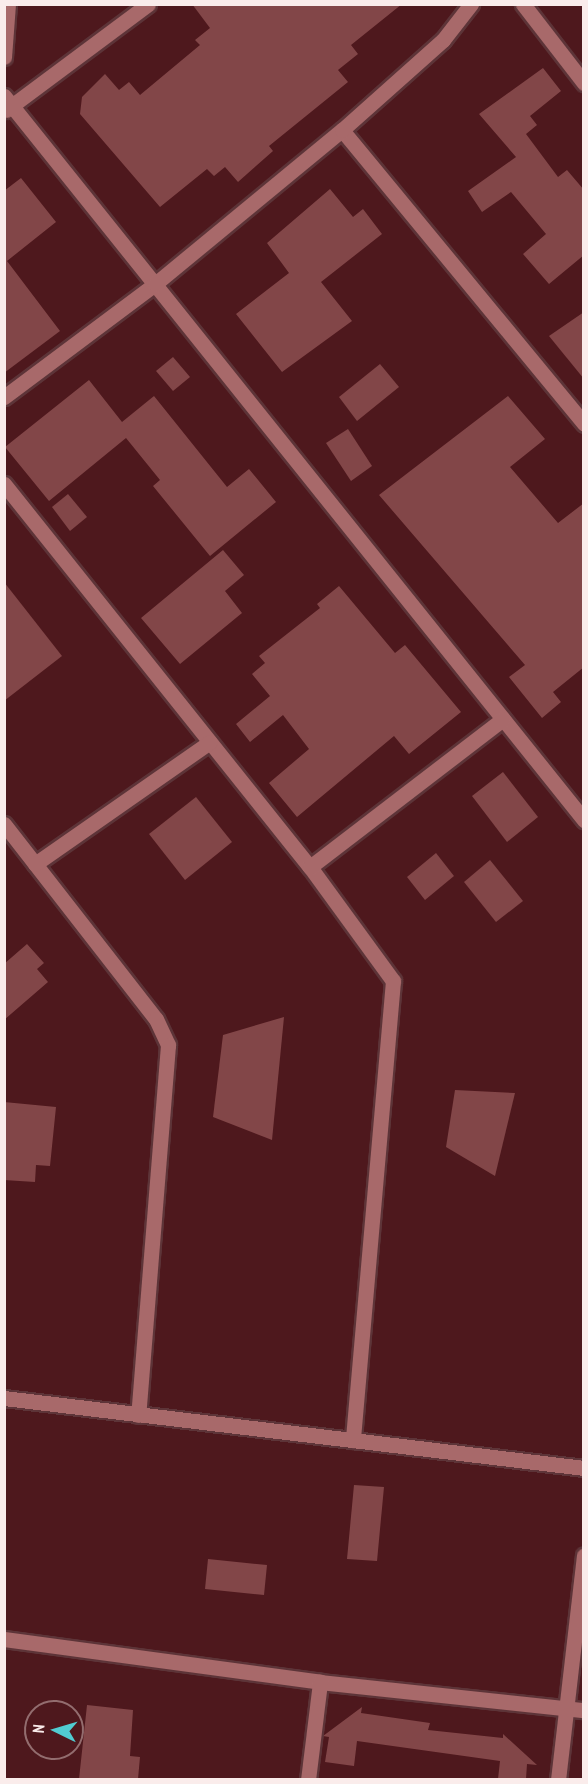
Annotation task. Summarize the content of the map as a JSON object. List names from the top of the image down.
{
  "north": "left"
}
